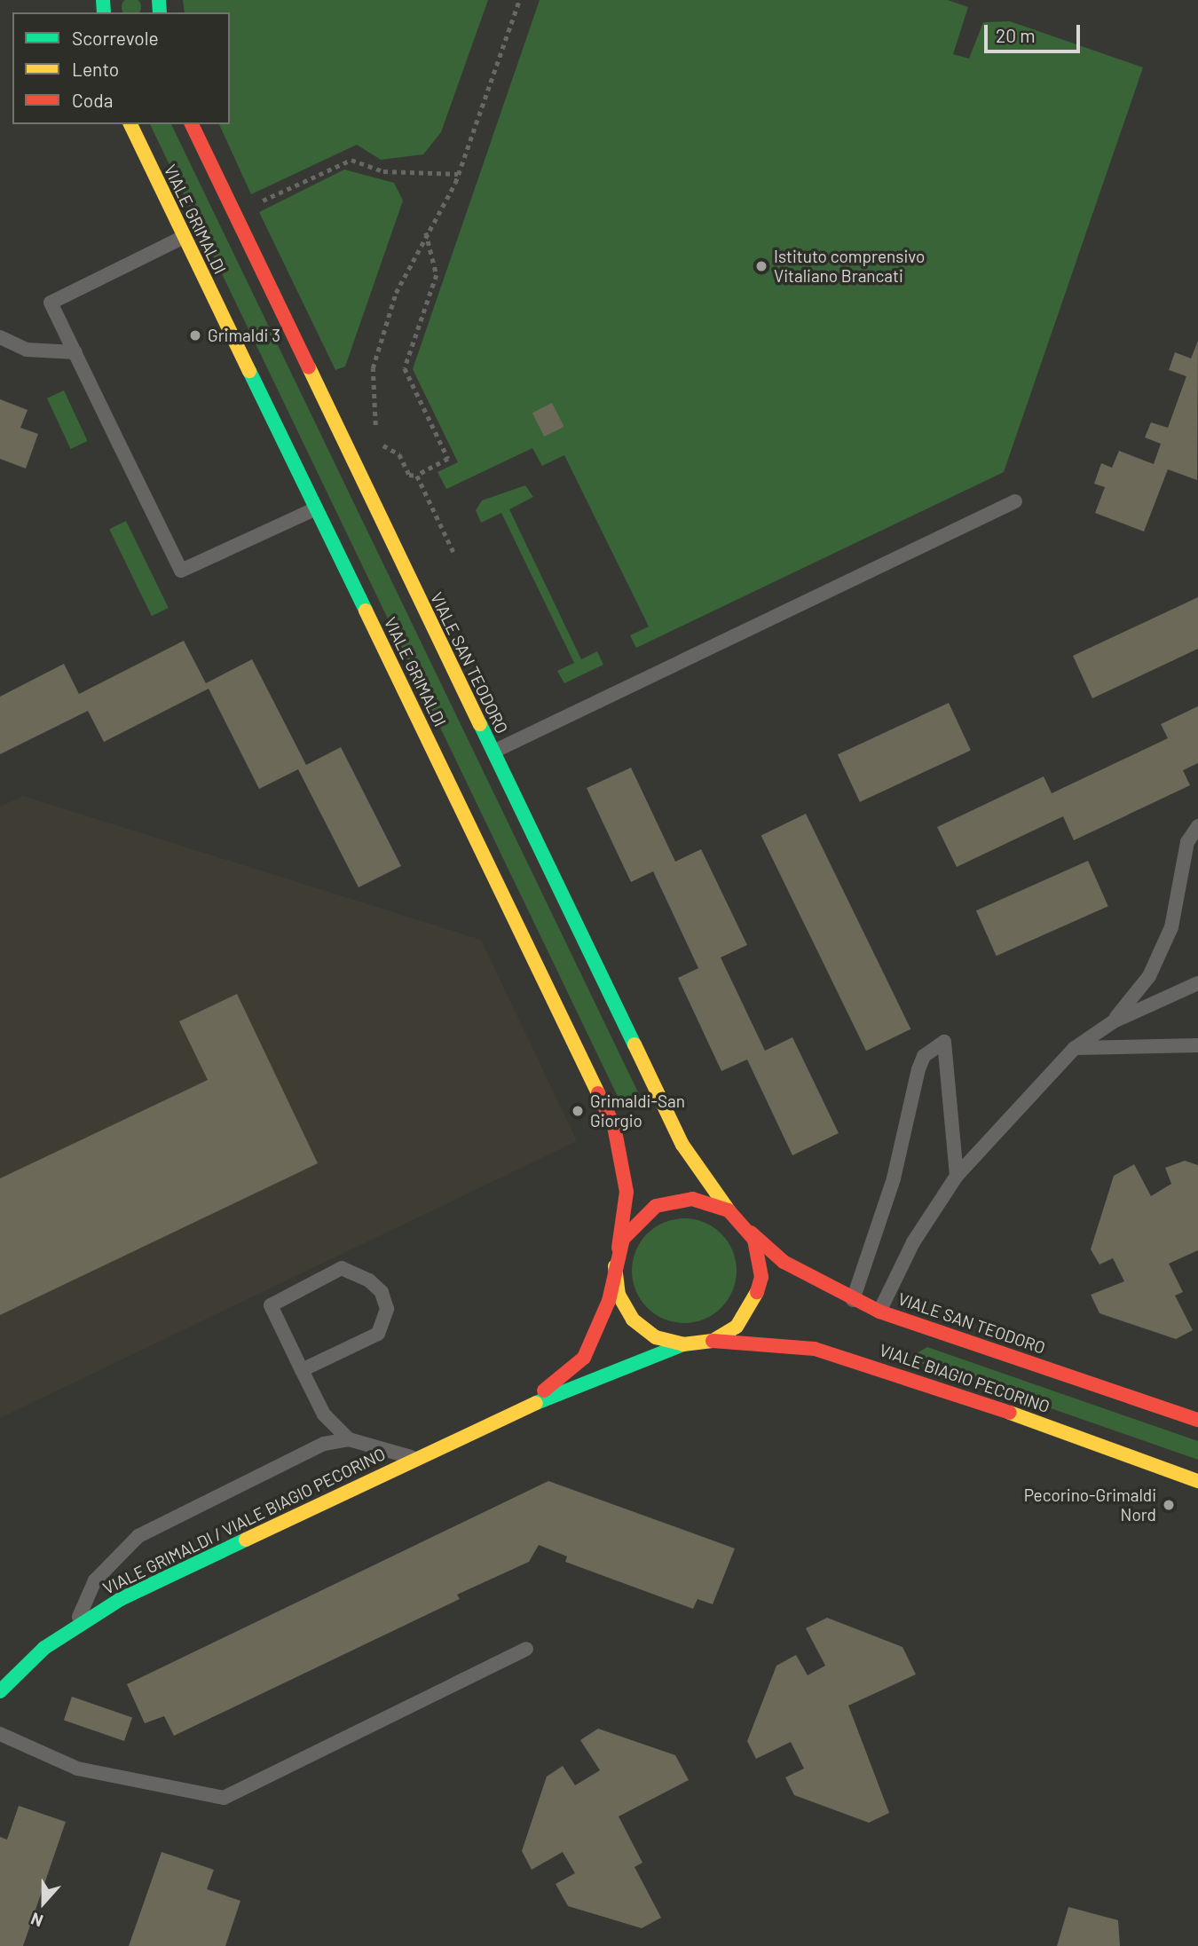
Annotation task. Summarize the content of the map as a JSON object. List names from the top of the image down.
{
  "streets": {
    "main road": [
      "VIALE GRIMALDI",
      "VIALE SAN TEODORO",
      "VIALE BIAGIO PECORINO",
      "VIALE GRIMALDI / VIALE BIAGIO PECORINO"
    ]
  },
  "crossings": [
    ["VIALE GRIMALDI", "VIALE SAN TEODORO"],
    ["VIALE GRIMALDI", "VIALE BIAGIO PECORINO"],
    ["VIALE SAN TEODORO", "VIALE BIAGIO PECORINO"]
  ],
  "places": [
    "Istituto comprensivo Vitaliano Brancati",
    "Grimaldi 3",
    "Grimaldi-San Giorgio",
    "Pecorino-Grimaldi Nord"
  ],
  "legend": ["Scorrevole", "Lento", "Coda"],
  "scale_bar": "20 m",
  "north": "bottom"
}
